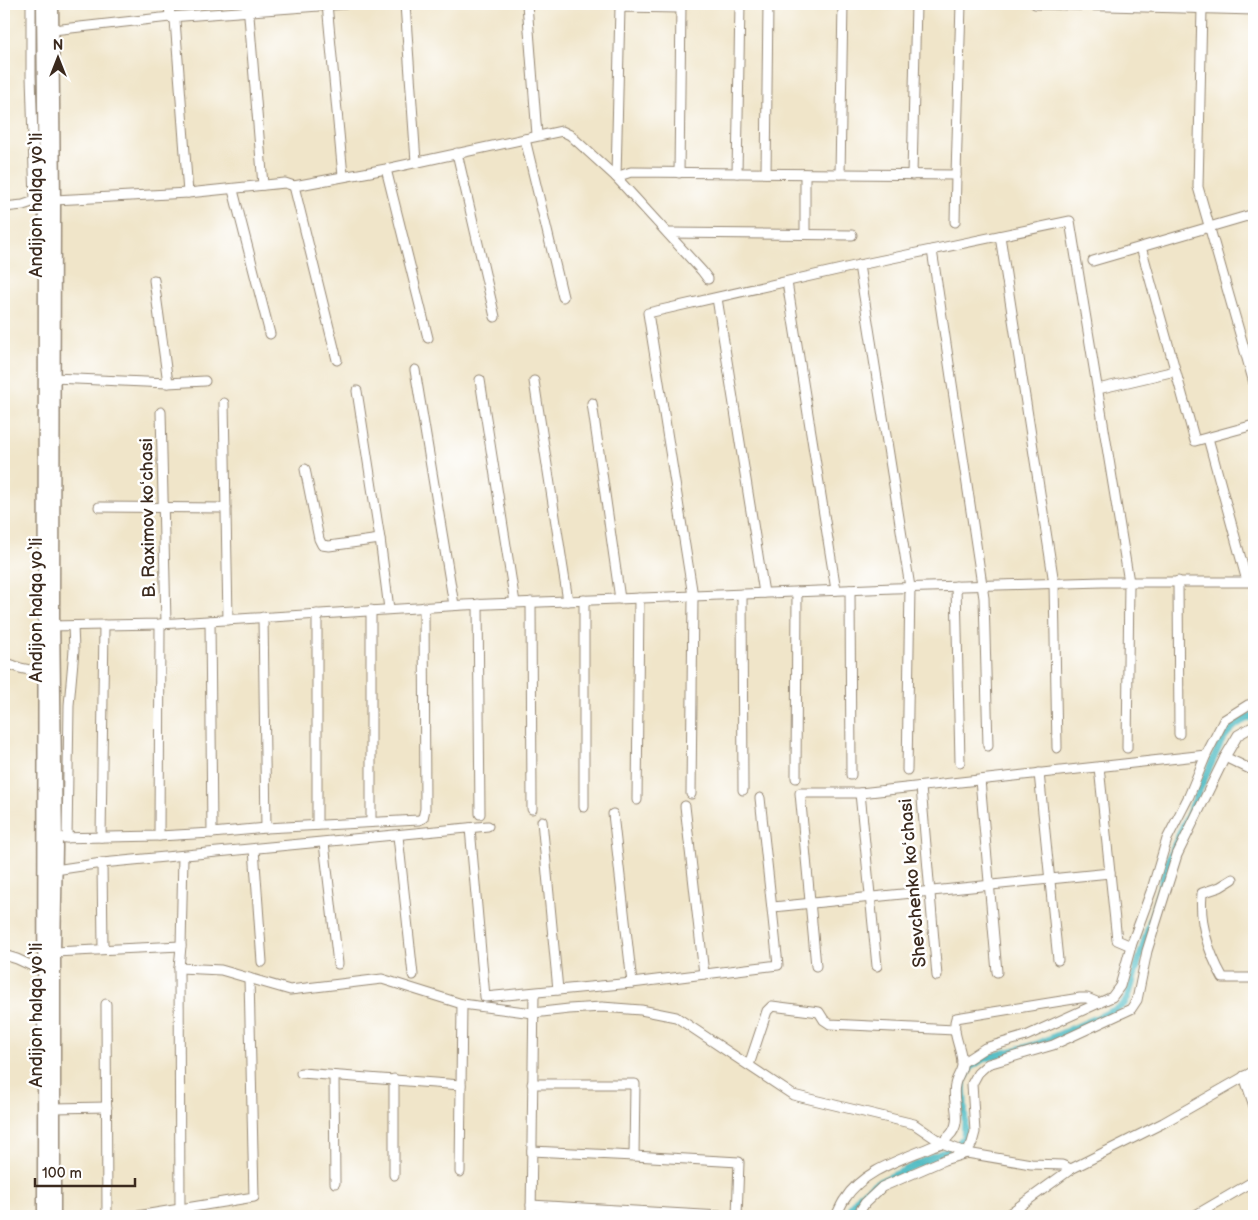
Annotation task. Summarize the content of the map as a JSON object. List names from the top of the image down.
{
  "streets": {
    "highway": ["Andijon halqa yo‘li"],
    "street": ["B. Raximov koʻchasi", "Shevchenko koʻchasi"]
  },
  "scale_bar": "100 m",
  "north": "top"
}
